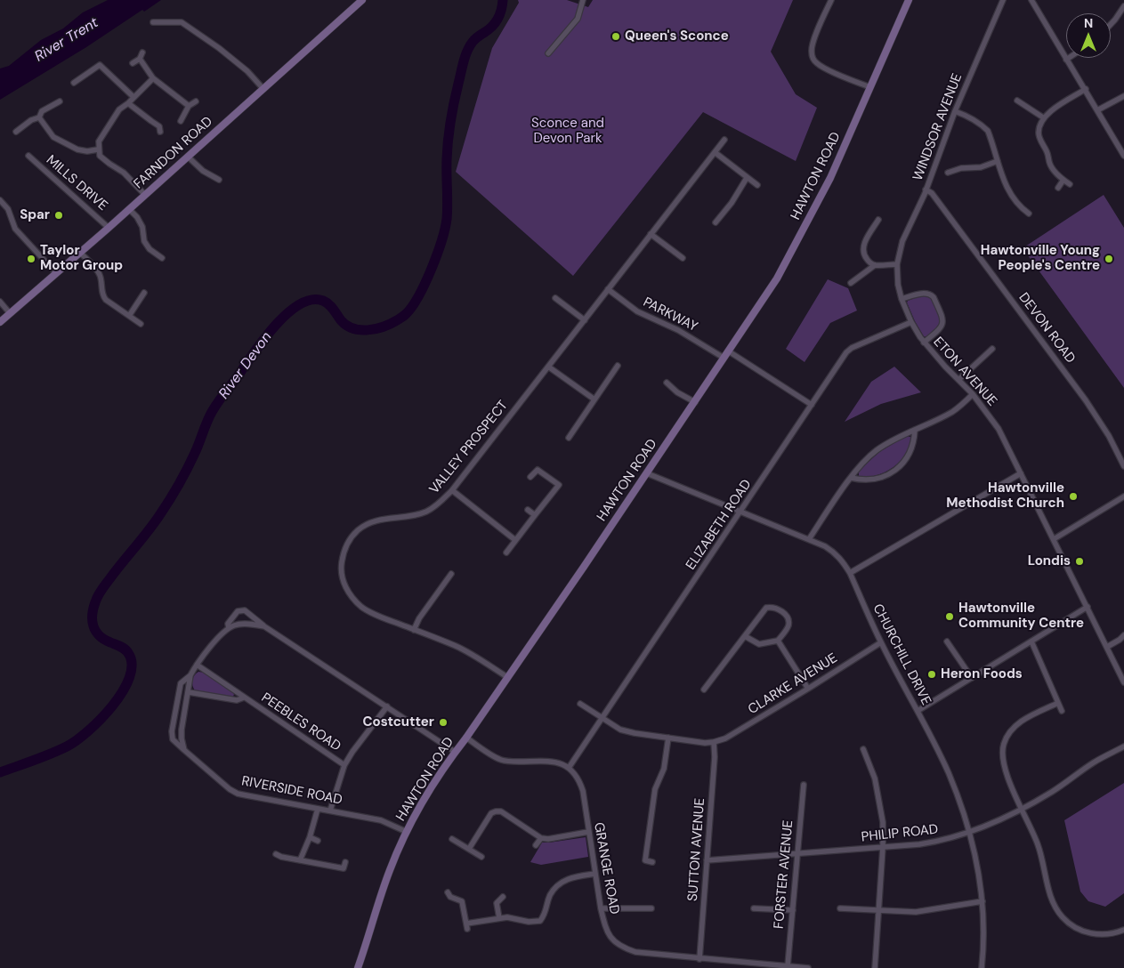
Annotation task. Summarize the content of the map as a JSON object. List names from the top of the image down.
{
  "streets": {
    "street": [
      "WINDSOR AVENUE",
      "FARNDON ROAD",
      "HAWTON ROAD",
      "MILLS DRIVE",
      "PARKWAY",
      "DEVON ROAD",
      "ETON AVENUE",
      "VALLEY PROSPECT",
      "ELIZABETH ROAD",
      "CHURCHILL DRIVE",
      "CLARKE AVENUE",
      "PEEBLES ROAD",
      "RIVERSIDE ROAD",
      "PHILIP ROAD",
      "SUTTON AVENUE",
      "GRANGE ROAD",
      "FORSTER AVENUE"
    ]
  },
  "crossings": [
    ["WINDSOR AVENUE", "DEVON ROAD"],
    ["WINDSOR AVENUE", "ETON AVENUE"],
    ["FARNDON ROAD", "MILLS DRIVE"],
    ["HAWTON ROAD", "PARKWAY"],
    ["HAWTON ROAD", "VALLEY PROSPECT"],
    ["HAWTON ROAD", "CHURCHILL DRIVE"],
    ["HAWTON ROAD", "RIVERSIDE ROAD"],
    ["PARKWAY", "VALLEY PROSPECT"],
    ["ETON AVENUE", "ELIZABETH ROAD"],
    ["ELIZABETH ROAD", "CHURCHILL DRIVE"],
    ["ELIZABETH ROAD", "GRANGE ROAD"],
    ["CHURCHILL DRIVE", "CLARKE AVENUE"],
    ["CHURCHILL DRIVE", "PHILIP ROAD"],
    ["CLARKE AVENUE", "SUTTON AVENUE"],
    ["PEEBLES ROAD", "RIVERSIDE ROAD"],
    ["PHILIP ROAD", "SUTTON AVENUE"],
    ["PHILIP ROAD", "FORSTER AVENUE"],
    ["SUTTON AVENUE", "GRANGE ROAD"],
    ["GRANGE ROAD", "FORSTER AVENUE"]
  ],
  "water": ["River Trent", "River Devon"],
  "parks": ["Sconce and Devon Park"],
  "places": [
    "Queen's Sconce",
    "Spar",
    "Taylor Motor Group",
    "Hawtonville Young People's Centre",
    "Hawtonville Methodist Church",
    "Londis",
    "Hawtonville Community Centre",
    "Heron Foods",
    "Costcutter"
  ],
  "north": "top"
}
